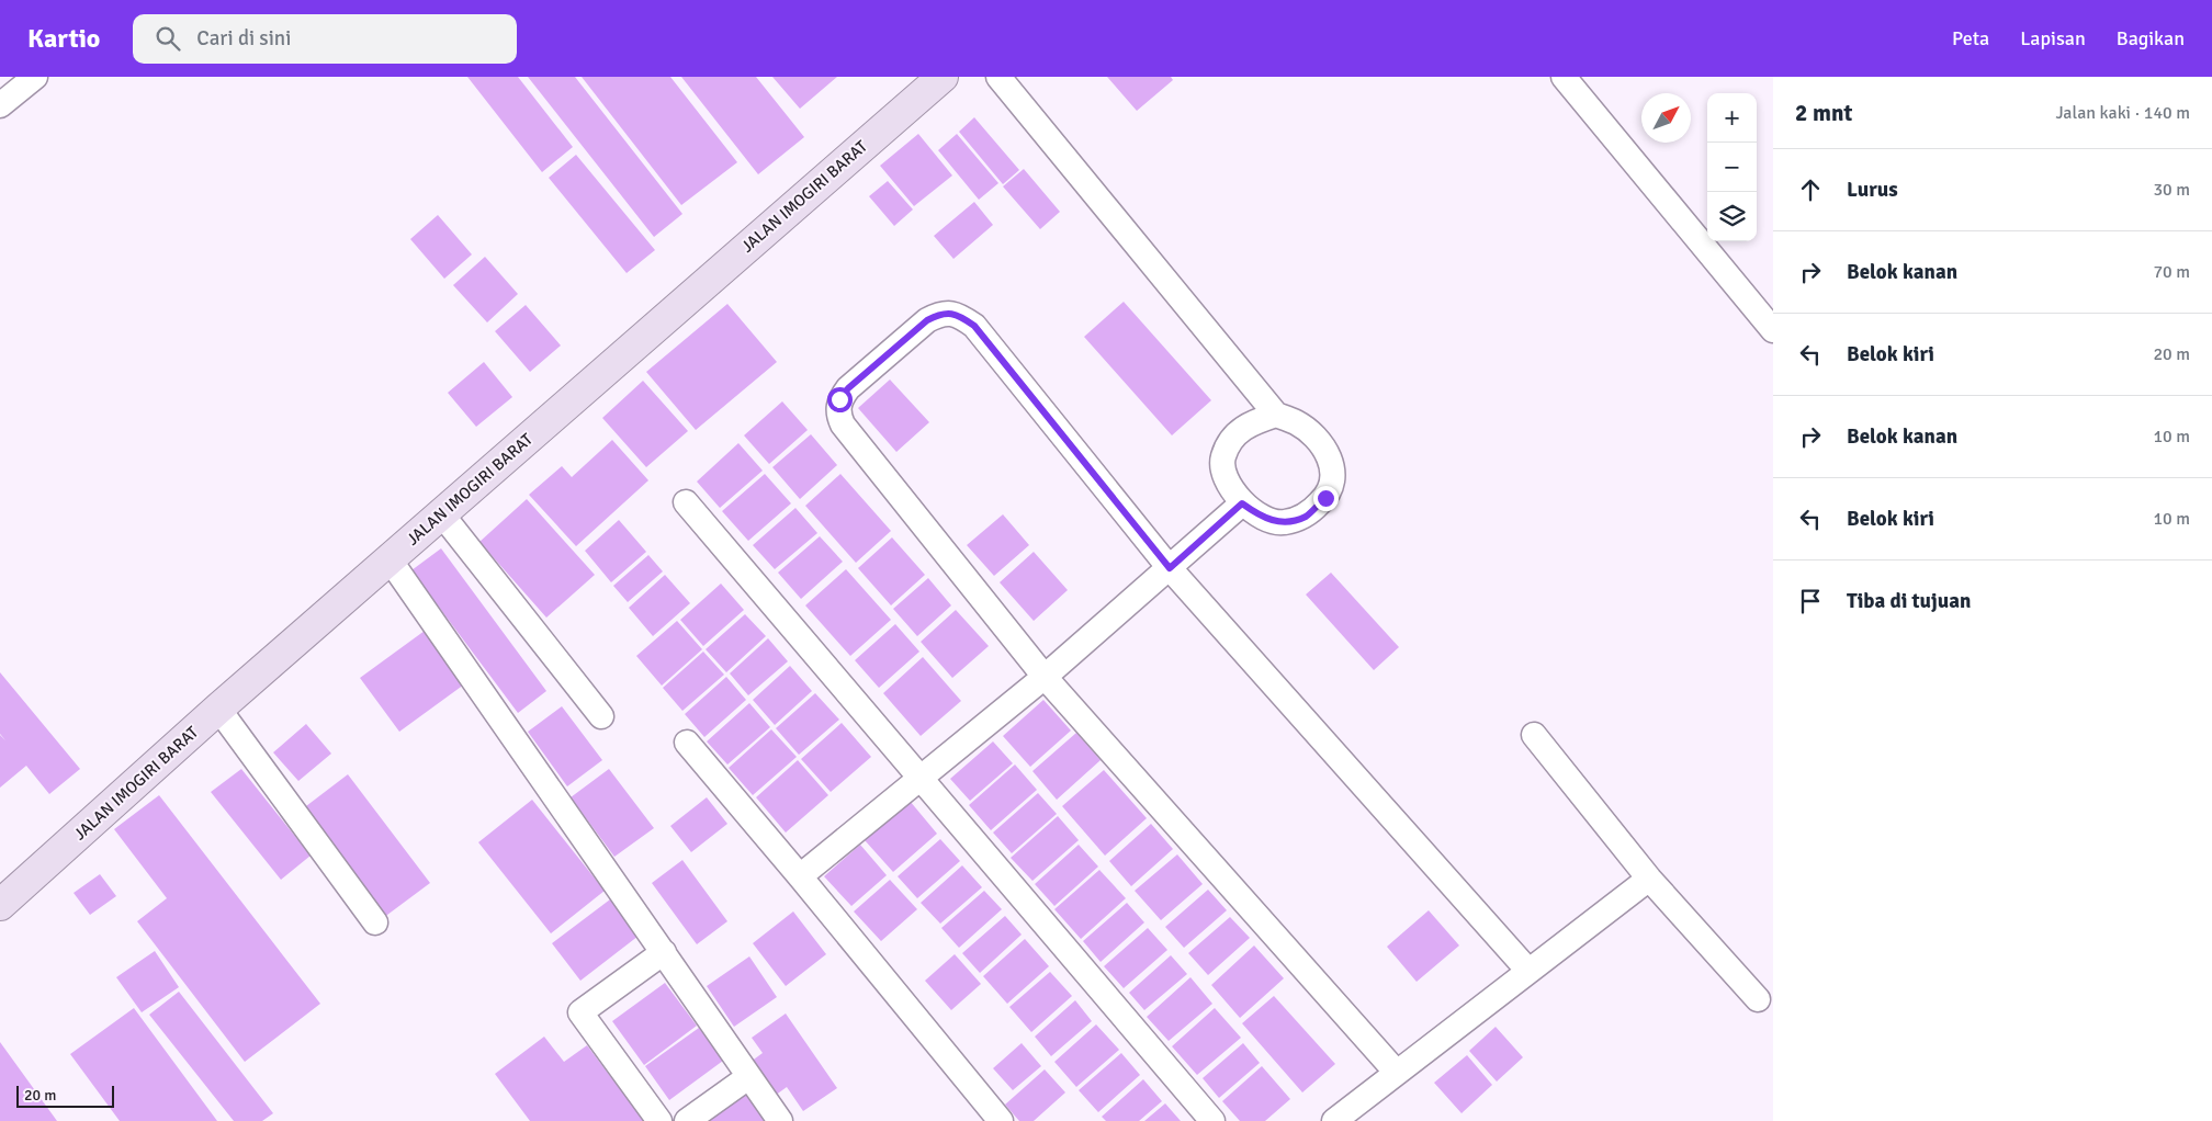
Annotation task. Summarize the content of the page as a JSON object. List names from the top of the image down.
{
  "streets": {
    "main road": ["JALAN IMOGIRI BARAT"]
  },
  "scale_bar": "20 m",
  "north": "top right",
  "page": {
    "header": "Kartio",
    "search": "Cari di sini",
    "nav": ["Peta", "Lapisan", "Bagikan"],
    "heading": ["2 mnt", "Jalan kaki · 140 m"],
    "map_buttons": ["+", "−"],
    "list": [
      ["Lurus", "30 m"],
      ["Belok kanan", "70 m"],
      ["Belok kiri", "20 m"],
      ["Belok kanan", "10 m"],
      ["Belok kiri", "10 m"],
      "Tiba di tujuan"
    ],
    "scale": "20 m"
  }
}
